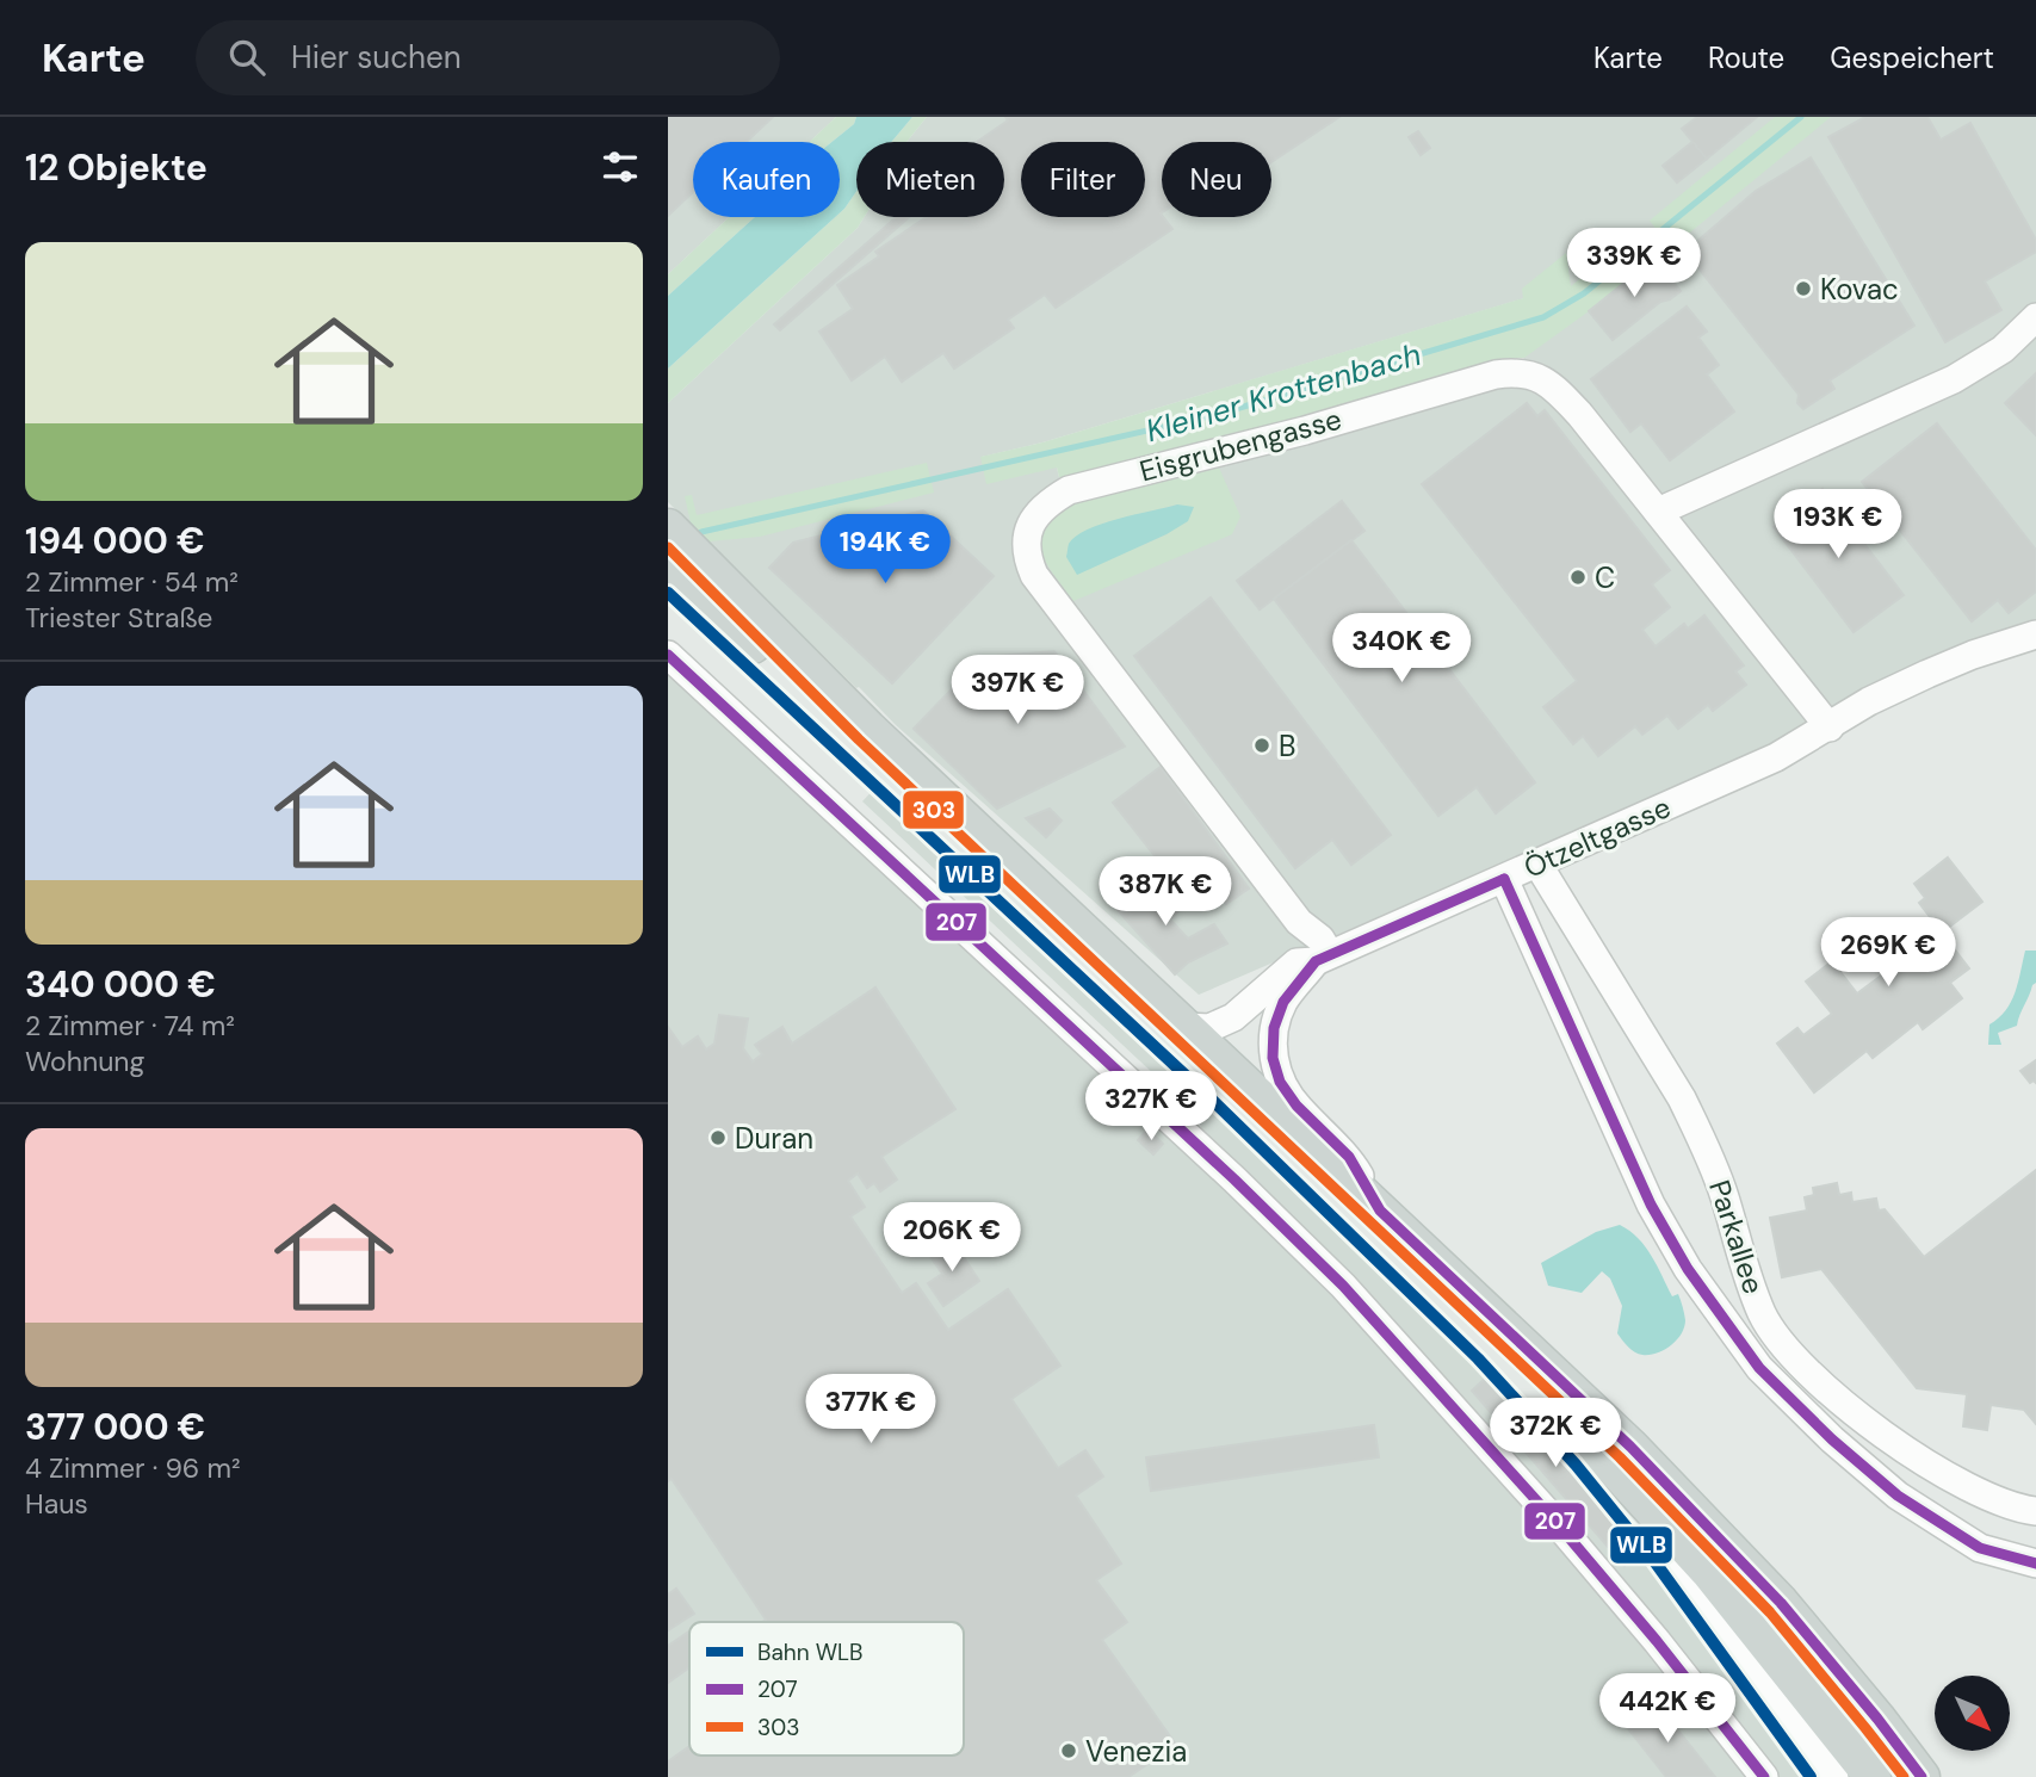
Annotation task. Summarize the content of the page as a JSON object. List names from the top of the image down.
{
  "streets": {
    "street": ["Eisgrubengasse", "Ötzeltgasse", "Parkallee"]
  },
  "crossings": [
    ["Eisgrubengasse", "Ötzeltgasse"],
    ["Ötzeltgasse", "Parkallee"]
  ],
  "water": ["Kleiner Krottenbach"],
  "places": [
    "Kovac",
    "C",
    "B",
    "Duran",
    "Venezia"
  ],
  "lines": ["transit line 303", "rail line WLB", "transit line 207"],
  "legend": ["Bahn WLB", "207", "303"],
  "north": "bottom right",
  "page": {
    "header": "Karte",
    "search": "Hier suchen",
    "nav": ["Karte", "Route", "Gespeichert"],
    "heading": "12 Objekte",
    "chip": [
      "Kaufen",
      "Mieten",
      "Filter",
      "Neu"
    ],
    "list": [
      {
        "name": "194 000 €",
        "note": "2 Zimmer · 54 m² · Triester Straße"
      },
      {
        "name": "340 000 €",
        "note": "2 Zimmer · 74 m² · Wohnung"
      },
      {
        "name": "377 000 €",
        "note": "4 Zimmer · 96 m² · Haus"
      }
    ],
    "price": [
      "339K €",
      "193K €",
      "194K €",
      "340K €",
      "397K €",
      "387K €",
      "269K €",
      "327K €",
      "206K €",
      "377K €",
      "372K €",
      "442K €"
    ]
  }
}
